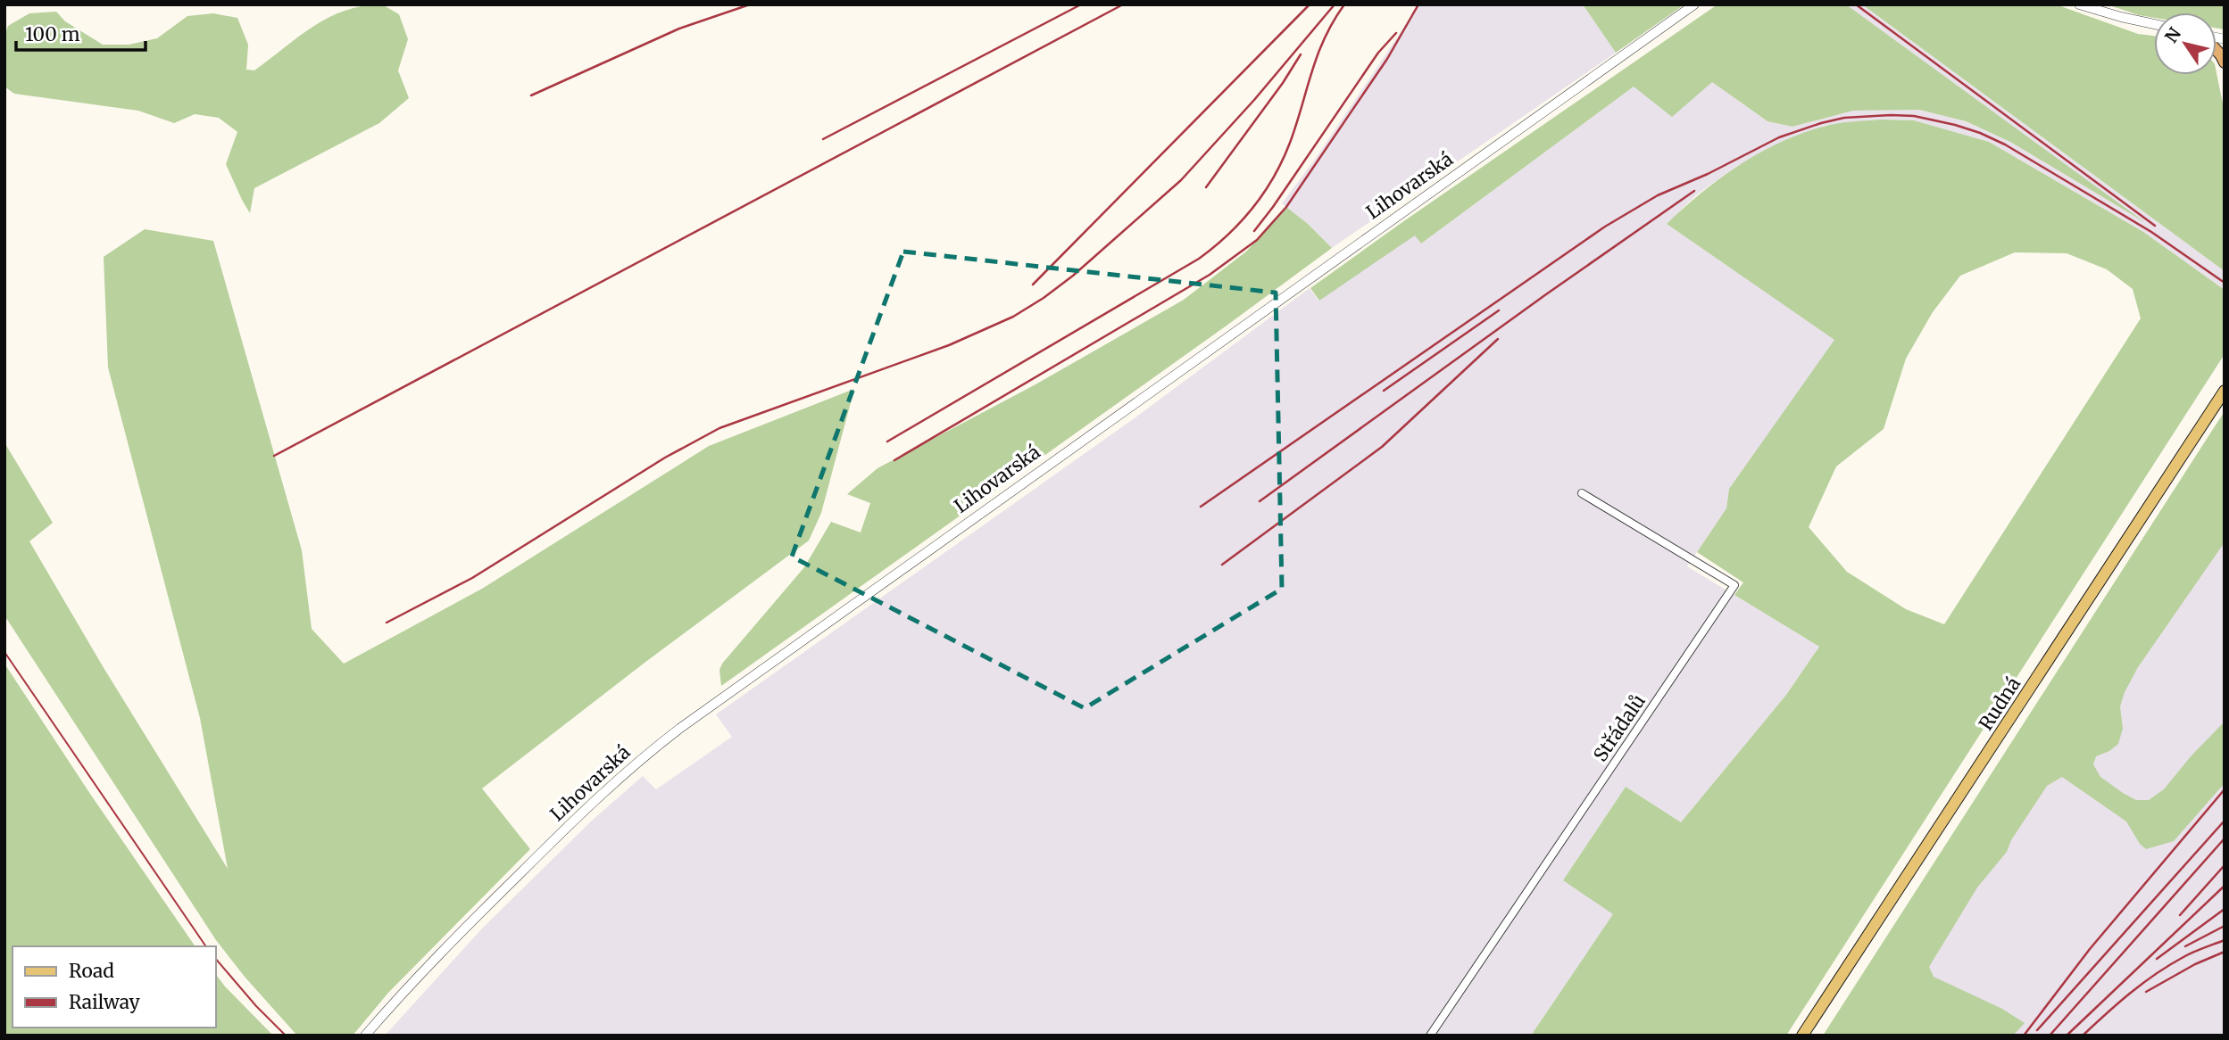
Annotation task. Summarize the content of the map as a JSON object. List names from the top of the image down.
{
  "streets": {
    "main road": ["Rudná"],
    "street": ["Lihovarská", "Střádalů"]
  },
  "legend": ["Road", "Railway"],
  "scale_bar": "100 m",
  "north": "top left"
}
